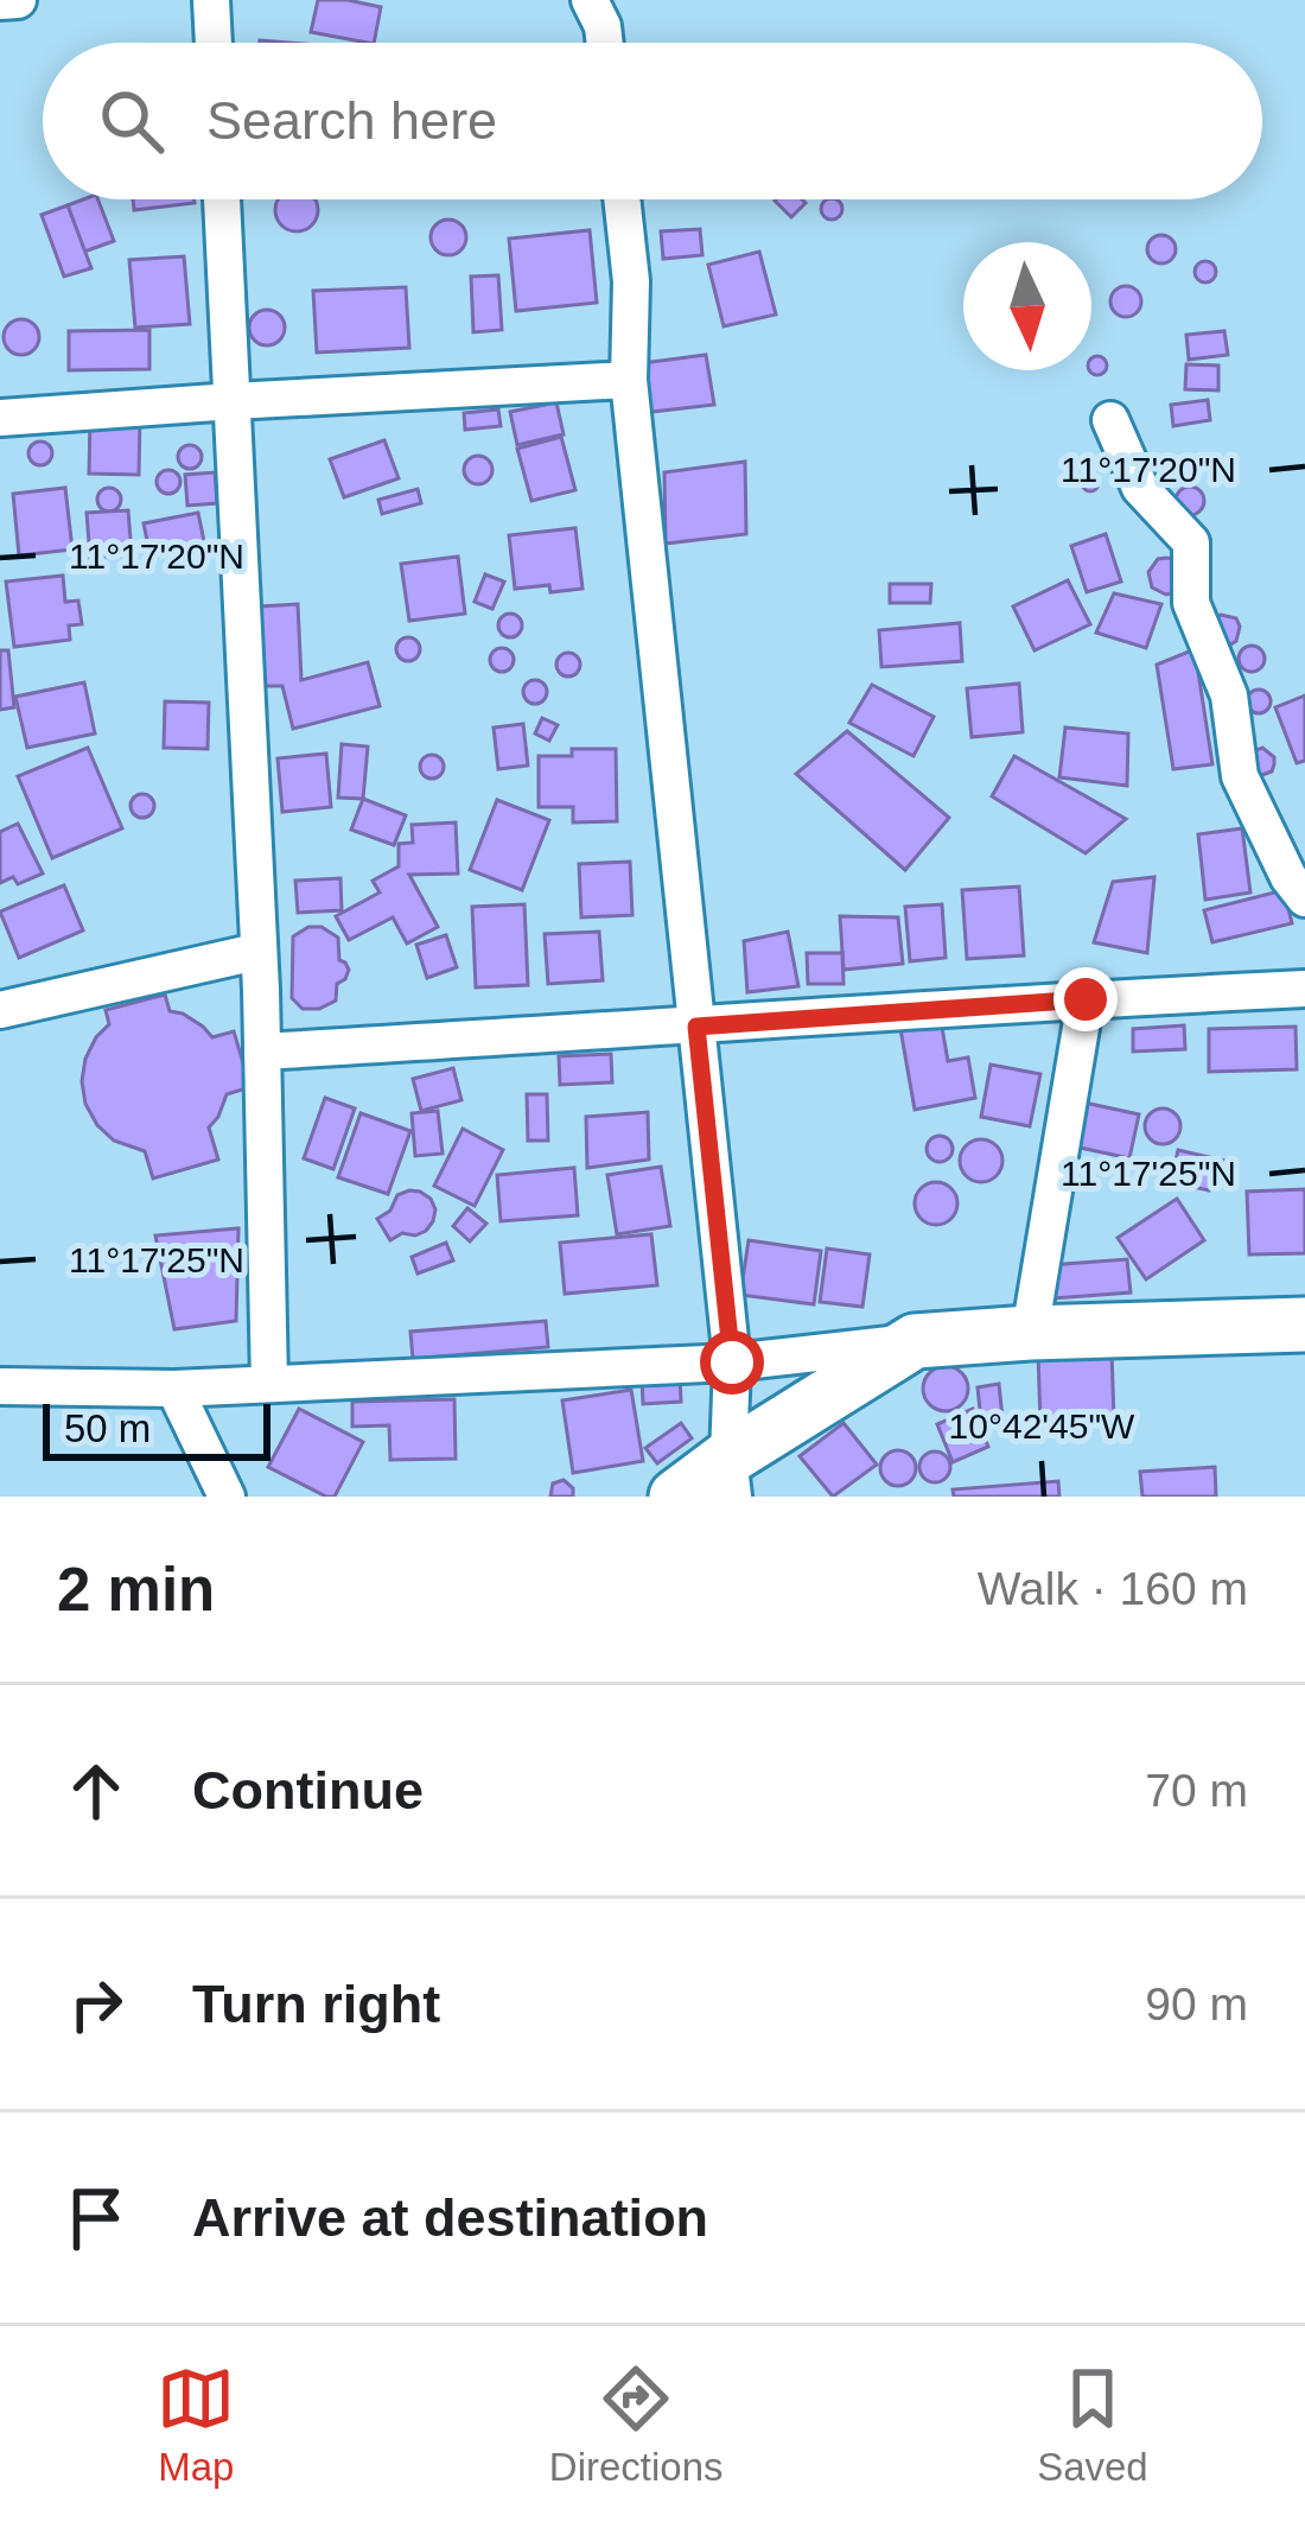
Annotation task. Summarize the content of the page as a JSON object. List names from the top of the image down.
{
  "scale_bar": "50 m",
  "north": "bottom",
  "page": {
    "search": "Search here",
    "scale": "50 m",
    "heading": ["2 min", "Walk · 160 m"],
    "list": [
      ["Continue", "70 m"],
      ["Turn right", "90 m"],
      "Arrive at destination"
    ],
    "nav": ["Map", "Directions", "Saved"]
  },
  "coordinates": ["11°17'20\"N", "11°17'25\"N", "10°42'45\"W"]
}
